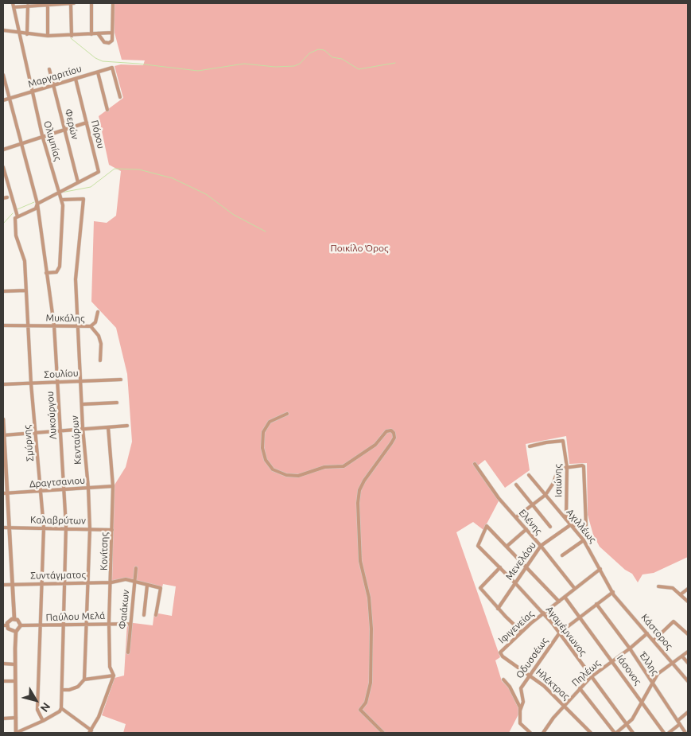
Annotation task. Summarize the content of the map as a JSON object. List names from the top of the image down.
{
  "streets": {
    "street": [
      "Μαργαριτίου",
      "Φερών",
      "Πόρου",
      "Ολυμπίας",
      "Μυκάλης",
      "Σουλίου",
      "Λυκούργου",
      "Κενταύρων",
      "Σμύρνης",
      "Ισιώνης",
      "Δραγτσανιου",
      "Καλαβρύτων",
      "Ελένης",
      "Αχιλλέως",
      "Κονίτσης",
      "Μενελάου",
      "Συντάγματος",
      "Φαιάκων",
      "Παύλου Μελά",
      "Ιφιγενείας",
      "Αγαμέμνωνος",
      "Κάστορος",
      "Οδυσσέως",
      "Έλλης",
      "Ιάσονος",
      "Πηλέως",
      "Ηλέκτρας"
    ]
  },
  "crossings": [
    ["Μαργαριτίου", "Φερών"],
    ["Μαργαριτίου", "Πόρου"],
    ["Μαργαριτίου", "Ολυμπίας"],
    ["Μαργαριτίου", "Λυκούργου"],
    ["Φερών", "Πόρου"],
    ["Ολυμπίας", "Λυκούργου"],
    ["Ολυμπίας", "Κενταύρων"],
    ["Μυκάλης", "Λυκούργου"],
    ["Μυκάλης", "Κενταύρων"],
    ["Μυκάλης", "Σμύρνης"],
    ["Σουλίου", "Λυκούργου"],
    ["Σουλίου", "Κενταύρων"],
    ["Σουλίου", "Σμύρνης"],
    ["Λυκούργου", "Δραγτσανιου"],
    ["Λυκούργου", "Καλαβρύτων"],
    ["Λυκούργου", "Συντάγματος"],
    ["Λυκούργου", "Παύλου Μελά"],
    ["Κενταύρων", "Δραγτσανιου"],
    ["Κενταύρων", "Καλαβρύτων"],
    ["Κενταύρων", "Συντάγματος"],
    ["Κενταύρων", "Παύλου Μελά"],
    ["Σμύρνης", "Δραγτσανιου"],
    ["Σμύρνης", "Καλαβρύτων"],
    ["Σμύρνης", "Συντάγματος"],
    ["Σμύρνης", "Παύλου Μελά"],
    ["Ισιώνης", "Αχιλλέως"],
    ["Δραγτσανιου", "Κονίτσης"],
    ["Καλαβρύτων", "Κονίτσης"],
    ["Ελένης", "Μενελάου"],
    ["Ελένης", "Ιφιγενείας"],
    ["Αχιλλέως", "Μενελάου"],
    ["Αχιλλέως", "Ιφιγενείας"],
    ["Αχιλλέως", "Κάστορος"],
    ["Αχιλλέως", "Οδυσσέως"],
    ["Κονίτσης", "Συντάγματος"],
    ["Κονίτσης", "Παύλου Μελά"],
    ["Μενελάου", "Αγαμέμνωνος"],
    ["Συντάγματος", "Φαιάκων"],
    ["Φαιάκων", "Παύλου Μελά"],
    ["Ιφιγενείας", "Αγαμέμνωνος"],
    ["Ιφιγενείας", "Ιάσονος"],
    ["Ιφιγενείας", "Ηλέκτρας"],
    ["Αγαμέμνωνος", "Οδυσσέως"],
    ["Αγαμέμνωνος", "Πηλέως"],
    ["Κάστορος", "Οδυσσέως"],
    ["Κάστορος", "Πηλέως"],
    ["Οδυσσέως", "Έλλης"],
    ["Οδυσσέως", "Ιάσονος"],
    ["Οδυσσέως", "Ηλέκτρας"],
    ["Έλλης", "Πηλέως"],
    ["Ιάσονος", "Πηλέως"],
    ["Πηλέως", "Ηλέκτρας"]
  ],
  "parks": ["Ποικίλο Όρος"],
  "north": "bottom right"
}
